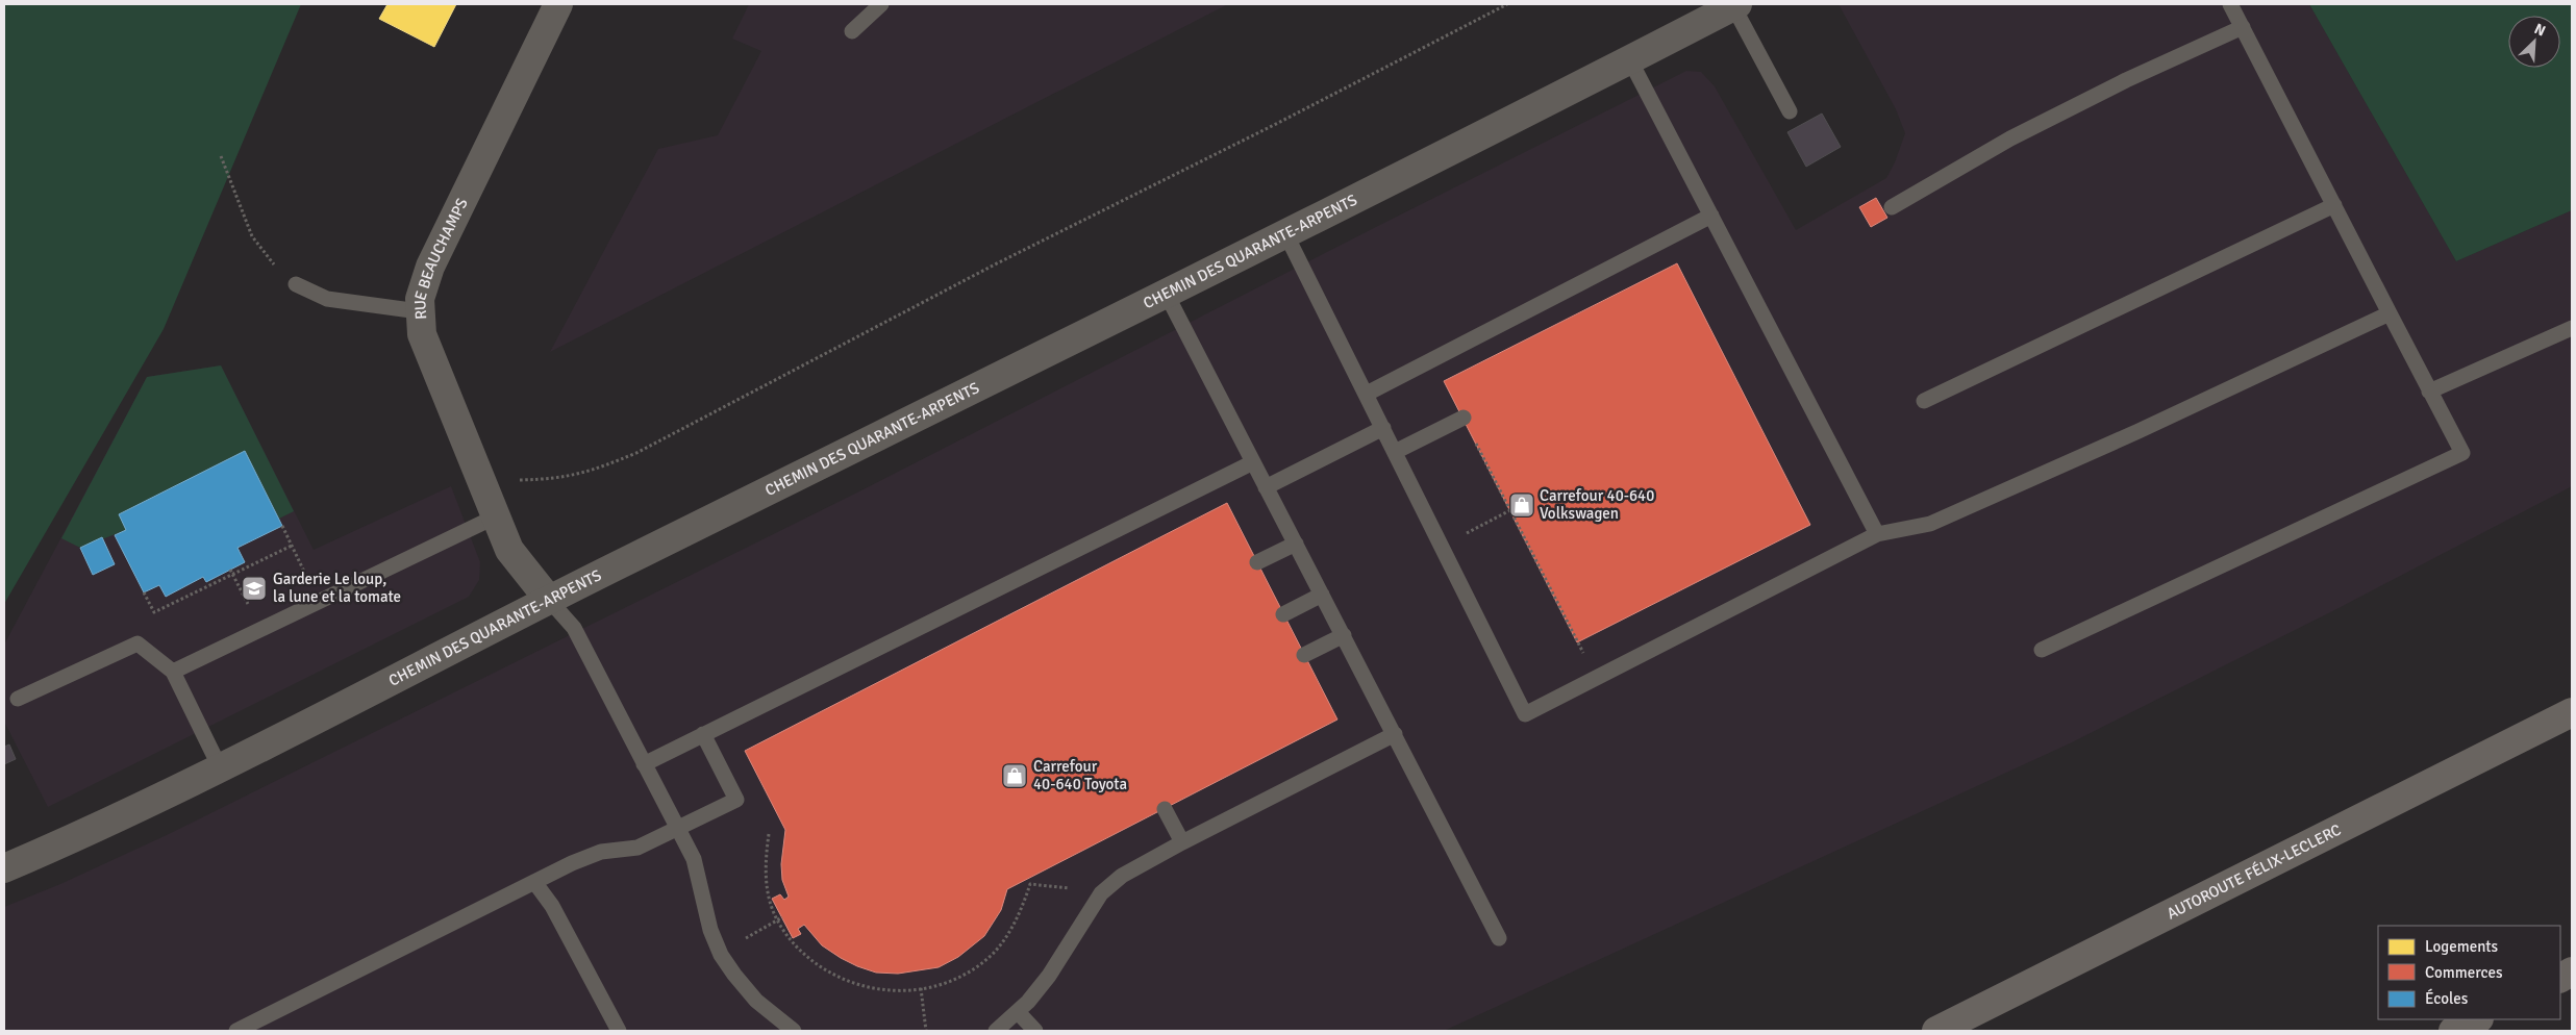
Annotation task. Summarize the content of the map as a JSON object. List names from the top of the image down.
{
  "streets": {
    "highway": ["AUTOROUTE FÉLIX-LECLERC"],
    "street": ["CHEMIN DES QUARANTE-ARPENTS", "RUE BEAUCHAMPS"]
  },
  "crossings": [
    ["CHEMIN DES QUARANTE-ARPENTS", "RUE BEAUCHAMPS"]
  ],
  "places": {
    "shop": ["Carrefour 40-640 Volkswagen", "Carrefour 40-640 Toyota"],
    "school or university": ["Garderie Le loup, la lune et la tomate"]
  },
  "legend": ["Logements", "Commerces", "Écoles"],
  "north": "top right"
}
